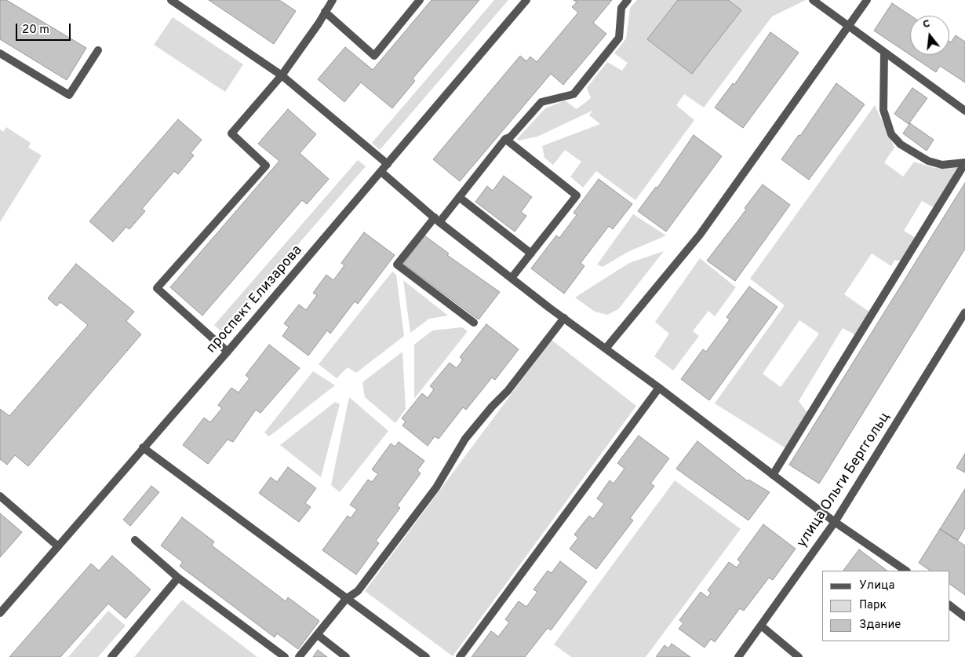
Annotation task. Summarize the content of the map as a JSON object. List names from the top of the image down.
{
  "streets": {
    "street": ["проспект Елизарова", "улица Ольги Берггольц"]
  },
  "legend": ["Улица", "Парк", "Здание"],
  "scale_bar": "20 m",
  "north": "top"
}
